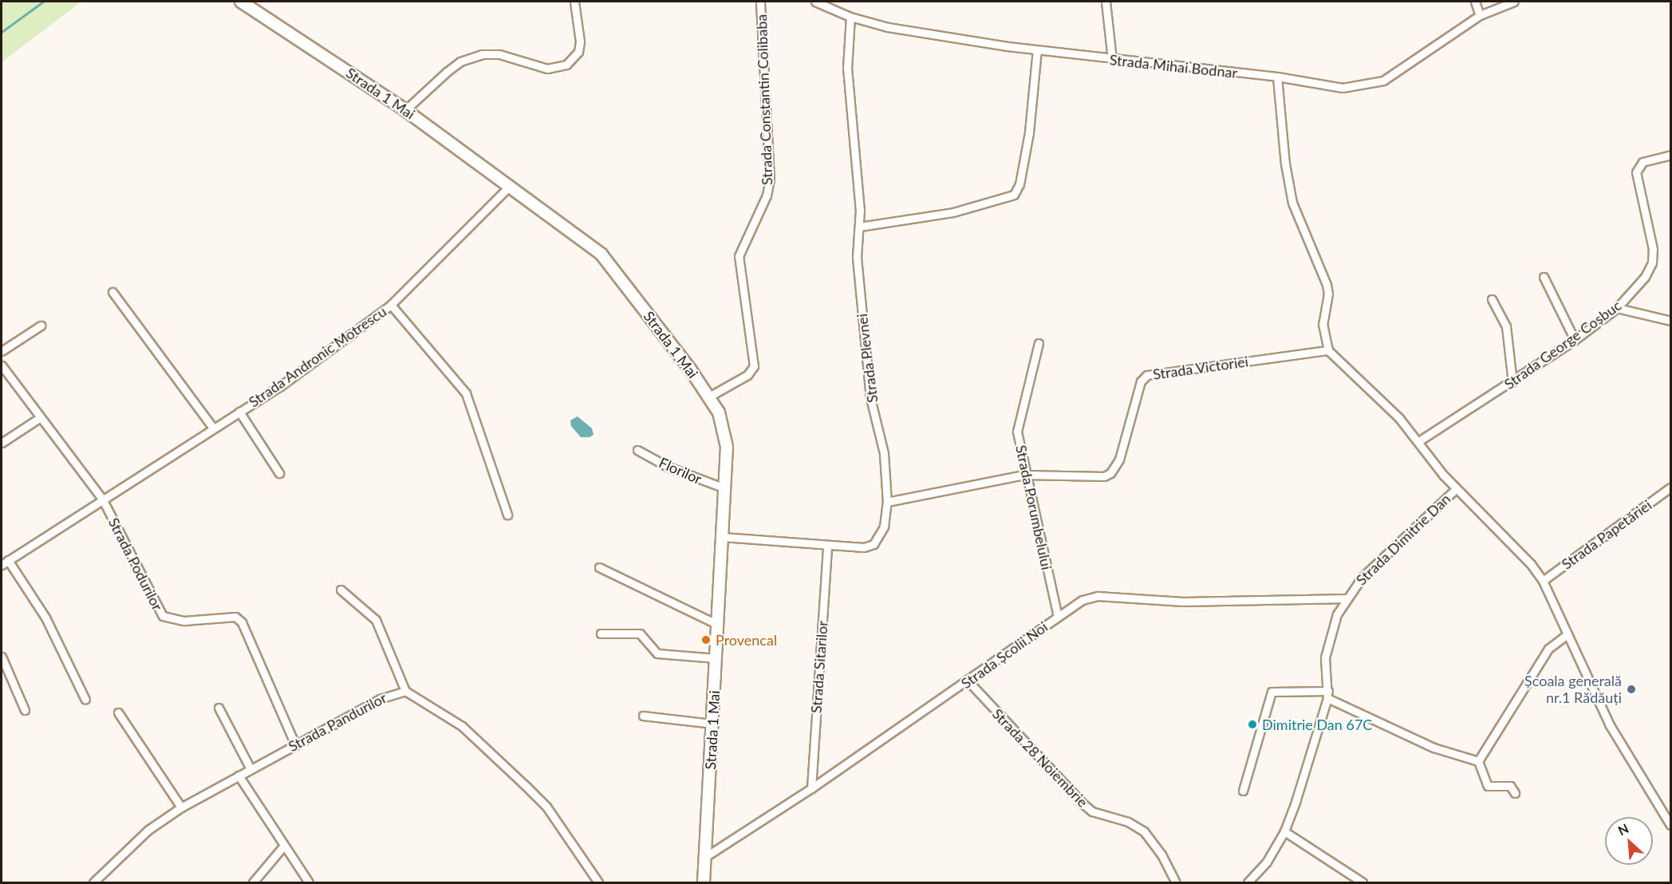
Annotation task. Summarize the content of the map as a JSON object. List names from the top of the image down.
{
  "streets": {
    "main road": ["Strada 1 Mai"],
    "street": [
      "Strada Mihai Bodnar",
      "Strada Constantin Colibaba",
      "Strada George Coșbuc",
      "Strada Andronic Motrescu",
      "Strada Plevnei",
      "Strada Victoriei",
      "Florilor",
      "Strada Porumbelului",
      "Strada Papetăriei",
      "Strada Dimitrie Dan",
      "Strada Podurilor",
      "Strada Școlii Noi",
      "Strada Sitarilor",
      "Strada Pandurilor",
      "Strada 28 Noiembrie"
    ]
  },
  "crossings": [
    ["Strada Mihai Bodnar", "Strada Plevnei"],
    ["Strada 1 Mai", "Strada Constantin Colibaba"],
    ["Strada 1 Mai", "Strada Andronic Motrescu"],
    ["Strada 1 Mai", "Strada Plevnei"],
    ["Strada 1 Mai", "Florilor"],
    ["Strada 1 Mai", "Strada Școlii Noi"],
    ["Strada Andronic Motrescu", "Strada Podurilor"],
    ["Strada Plevnei", "Strada Victoriei"],
    ["Strada Plevnei", "Strada Sitarilor"],
    ["Strada Victoriei", "Strada Porumbelului"],
    ["Strada Porumbelului", "Strada Școlii Noi"],
    ["Strada Dimitrie Dan", "Strada Școlii Noi"],
    ["Strada Podurilor", "Strada Pandurilor"],
    ["Strada Școlii Noi", "Strada Sitarilor"],
    ["Strada Școlii Noi", "Strada 28 Noiembrie"]
  ],
  "places": ["Provencal", "Școala generală nr.1 Rădăuți", "Dimitrie Dan 67C"],
  "north": "top left"
}
